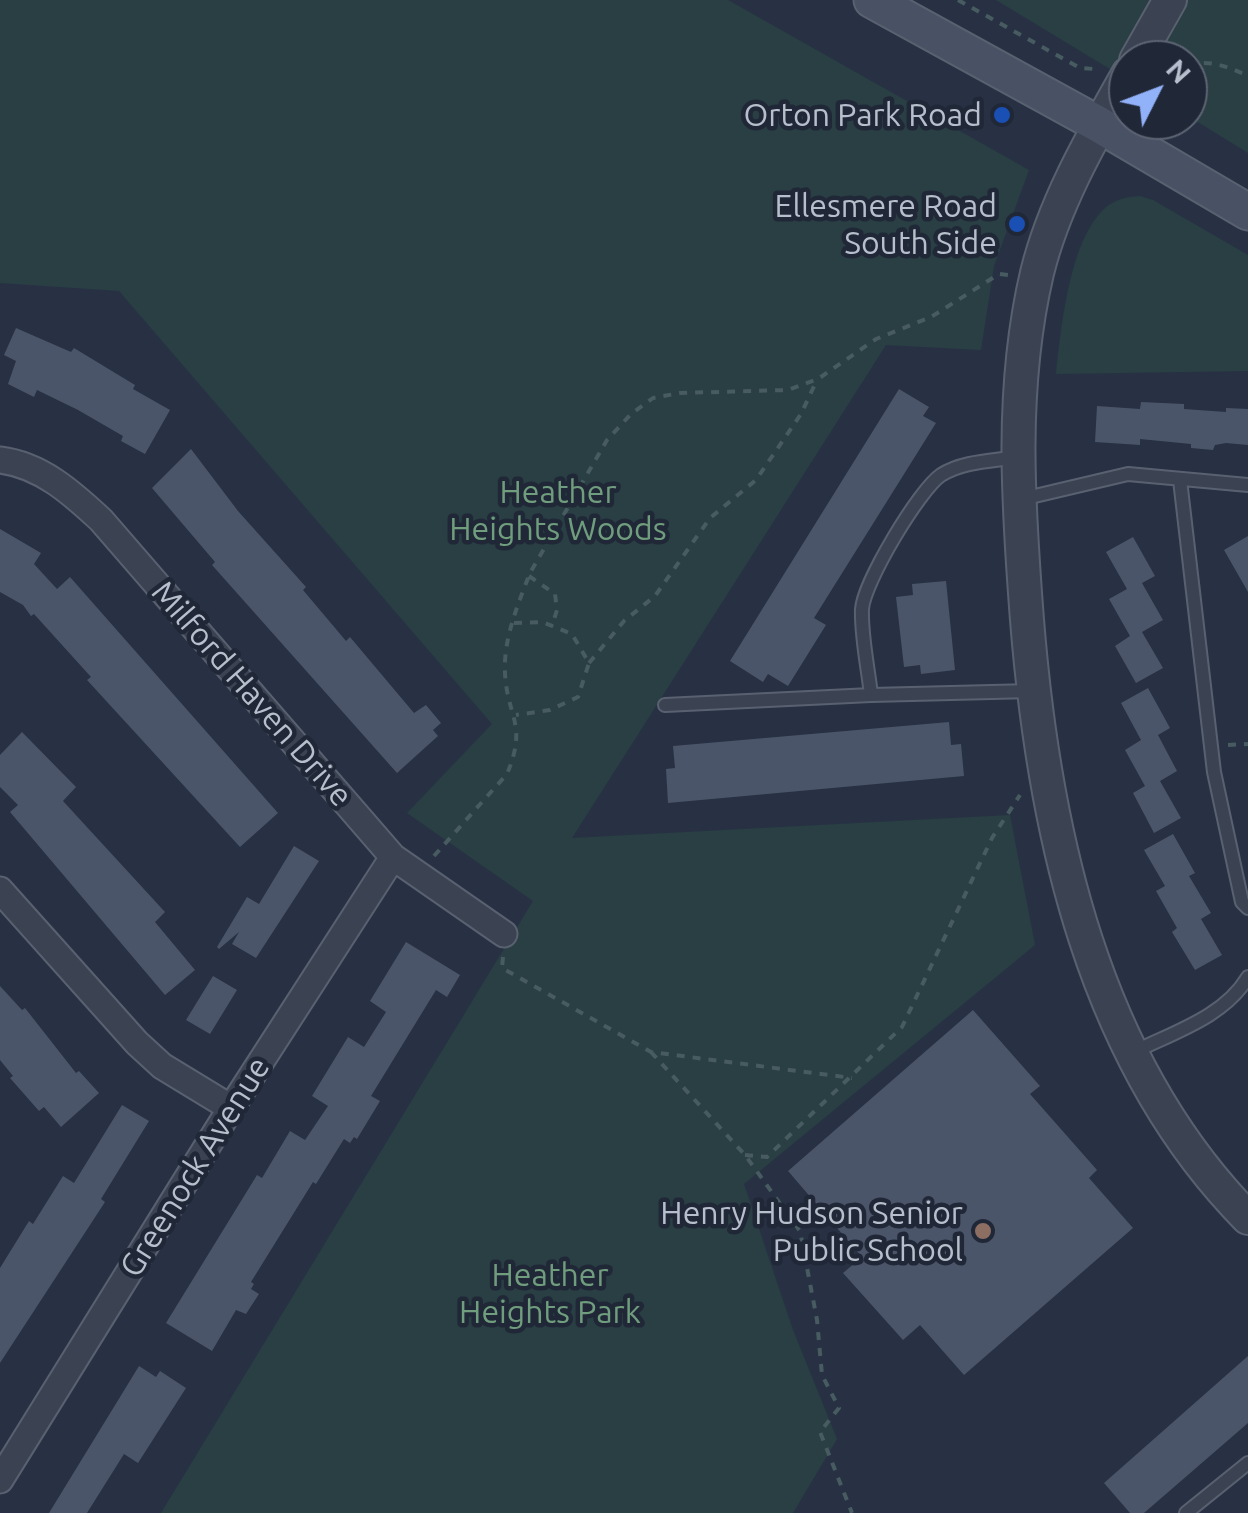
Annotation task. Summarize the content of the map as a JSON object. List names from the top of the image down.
{
  "streets": {
    "street": ["Milford Haven Drive", "Greenock Avenue"]
  },
  "crossings": [
    ["Milford Haven Drive", "Greenock Avenue"]
  ],
  "parks": ["Heather Heights Woods", "Heather Heights Park"],
  "places": ["Orton Park Road", "Ellesmere Road South Side", "Henry Hudson Senior Public School"],
  "north": "top right"
}
